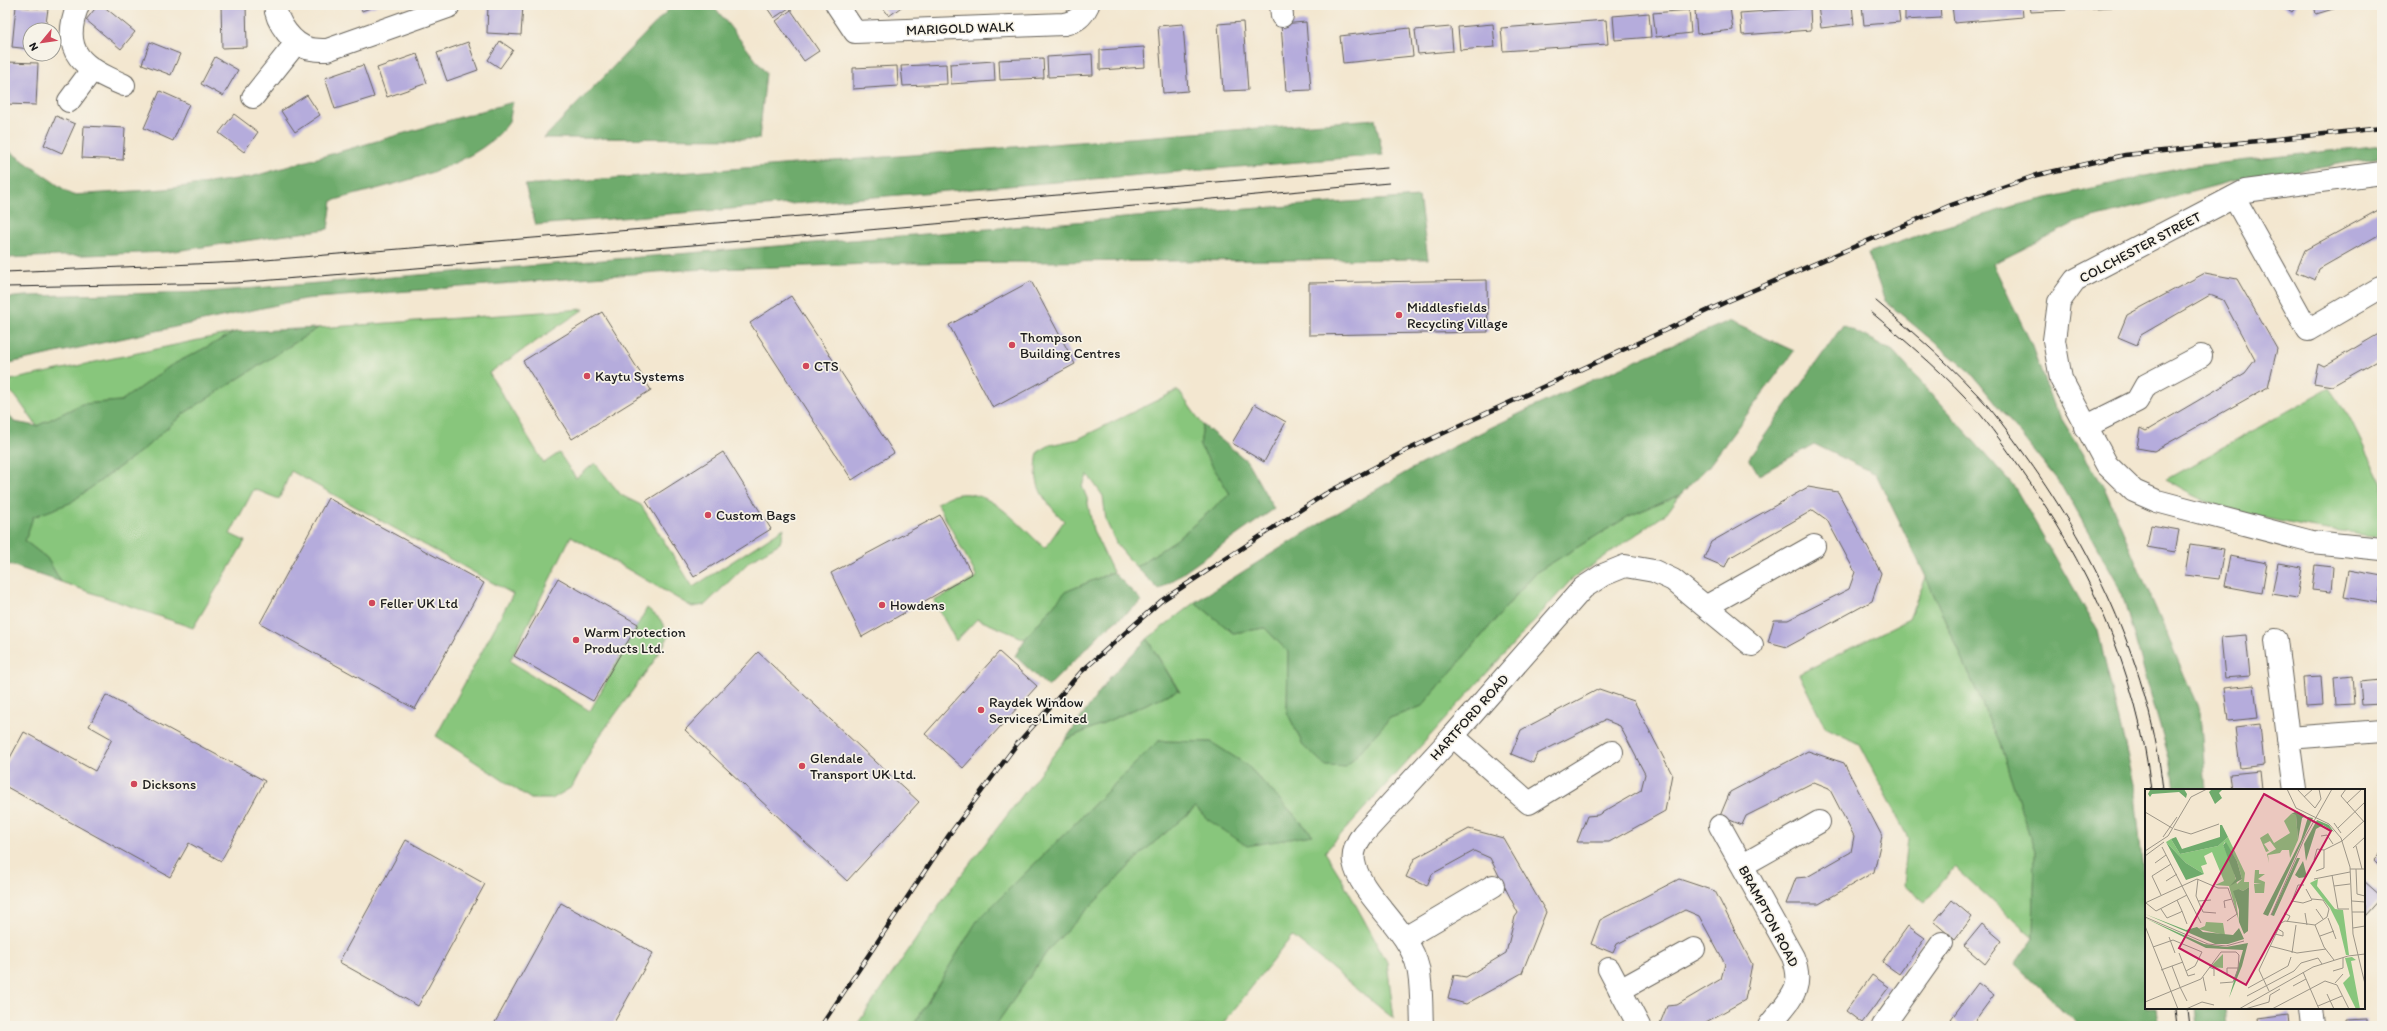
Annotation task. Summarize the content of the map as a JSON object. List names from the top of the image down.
{
  "streets": {
    "street": [
      "MARIGOLD WALK",
      "COLCHESTER STREET",
      "HARTFORD ROAD",
      "BRAMPTON ROAD"
    ]
  },
  "places": [
    "Middlesfields Recycling Village",
    "Thompson Building Centres",
    "CTS",
    "Kaytu Systems",
    "Custom Bags",
    "Feller UK Ltd",
    "Howdens",
    "Warm Protection Products Ltd.",
    "Raydek Window Services Limited",
    "Glendale Transport UK Ltd.",
    "Dicksons"
  ],
  "north": "bottom left"
}
